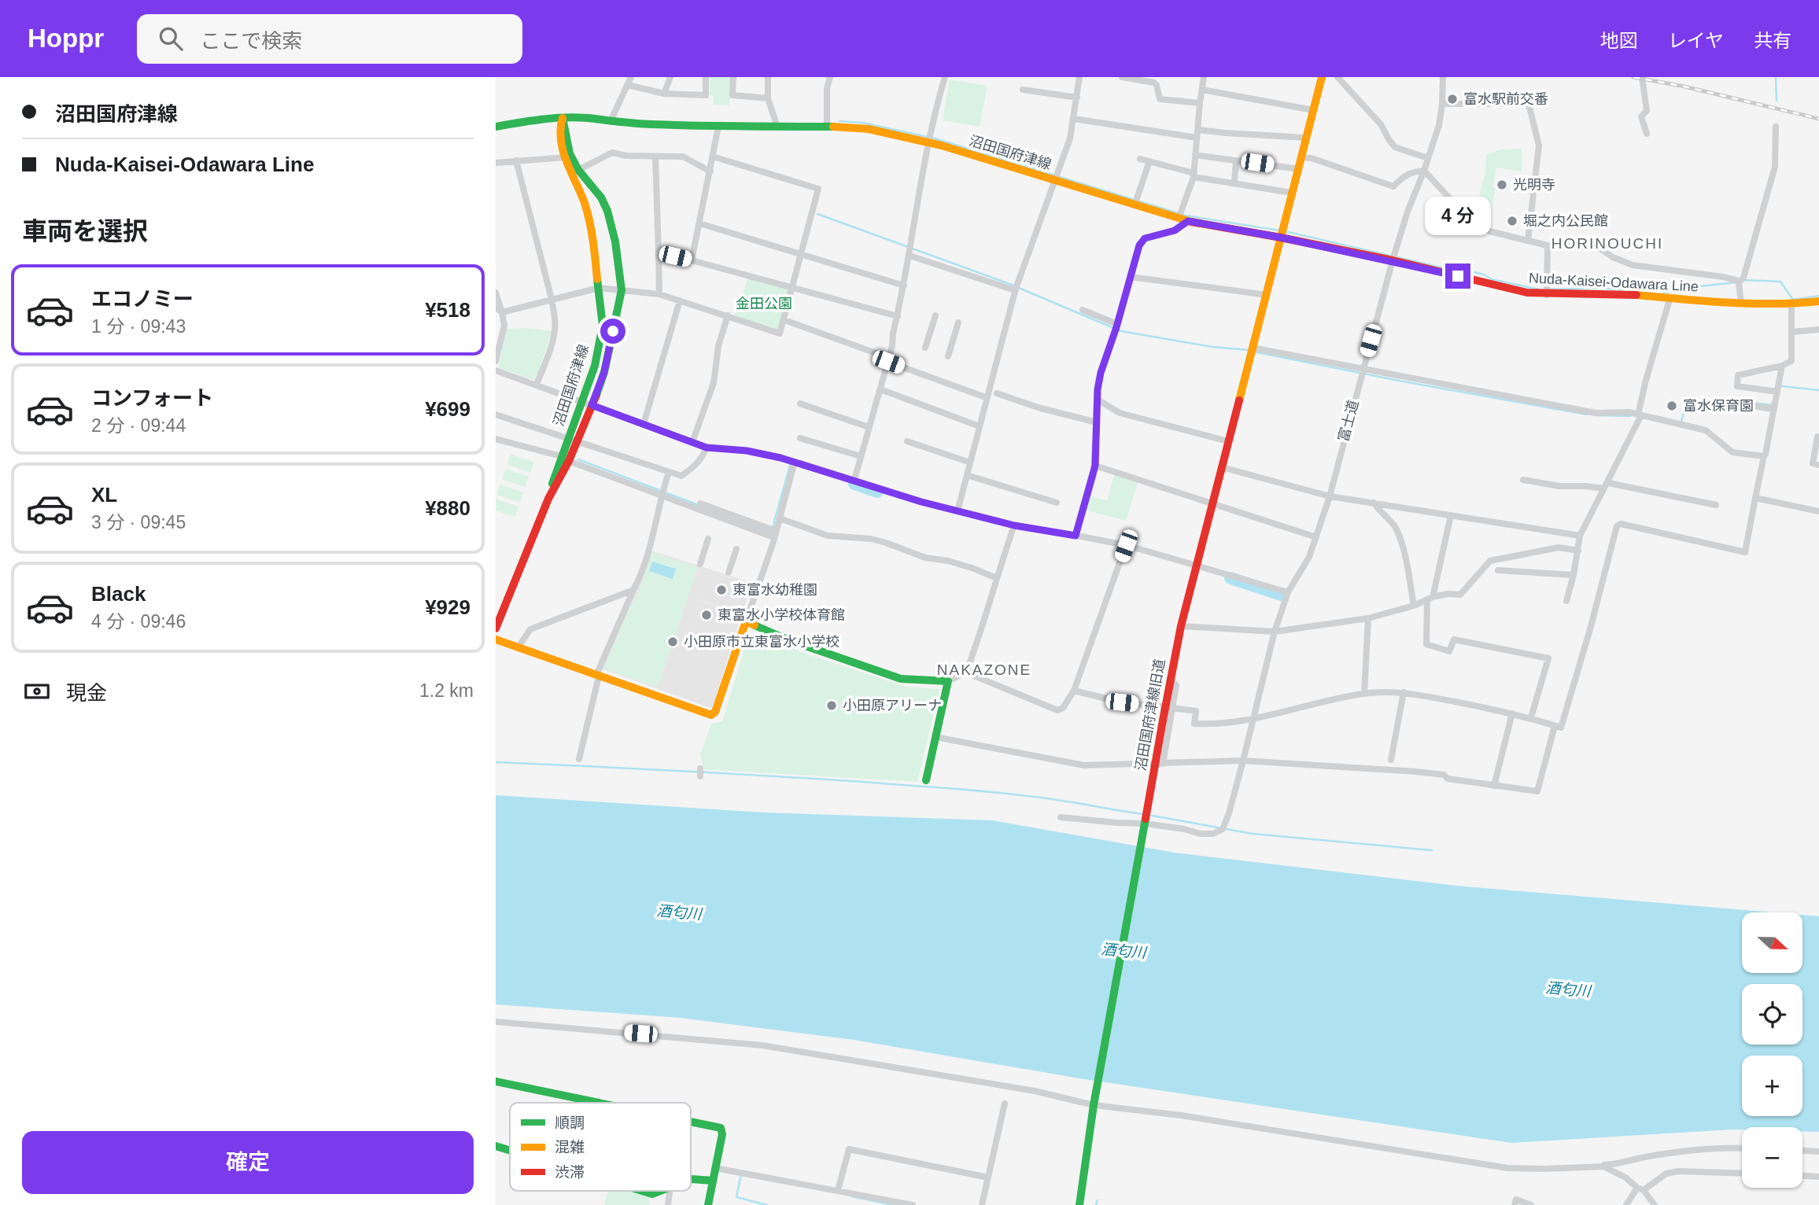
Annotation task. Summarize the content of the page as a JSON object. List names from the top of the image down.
{
  "streets": {
    "main road": ["沼田国府津線", "Nuda-Kaisei-Odawara Line", "沼田国府津線旧道"],
    "street": ["富士道"]
  },
  "crossings": [
    ["沼田国府津線", "Nuda-Kaisei-Odawara Line"],
    ["沼田国府津線", "沼田国府津線旧道"],
    ["Nuda-Kaisei-Odawara Line", "富士道"],
    ["Nuda-Kaisei-Odawara Line", "沼田国府津線旧道"],
    ["富士道", "沼田国府津線旧道"]
  ],
  "districts": ["HORINOUCHI", "NAKAZONE"],
  "water": ["酒匂川"],
  "parks": ["金田公園"],
  "places": [
    "富水駅前交番",
    "光明寺",
    "堀之内公民館",
    "富水保育園",
    "東富水幼稚園",
    "東富水小学校体育館",
    "小田原市立東富水小学校",
    "小田原アリーナ"
  ],
  "legend": ["順調", "混雑", "渋滞"],
  "north": "right",
  "page": {
    "header": "Hoppr",
    "search": "ここで検索",
    "nav": ["地図", "レイヤ", "共有"],
    "banner": ["沼田国府津線", "Nuda-Kaisei-Odawara Line"],
    "bubble": "4 分",
    "heading": "車両を選択",
    "list": [
      {
        "name": "エコノミー",
        "note": "1 分 · 09:43",
        "value": "¥518"
      },
      {
        "name": "コンフォート",
        "note": "2 分 · 09:44",
        "value": "¥699"
      },
      {
        "name": "XL",
        "note": "3 分 · 09:45",
        "value": "¥880"
      },
      {
        "name": "Black",
        "note": "4 分 · 09:46",
        "value": "¥929"
      }
    ],
    "pay": ["現金", "1.2 km"],
    "map_buttons": ["+", "−"],
    "buttons": "確定"
  }
}
